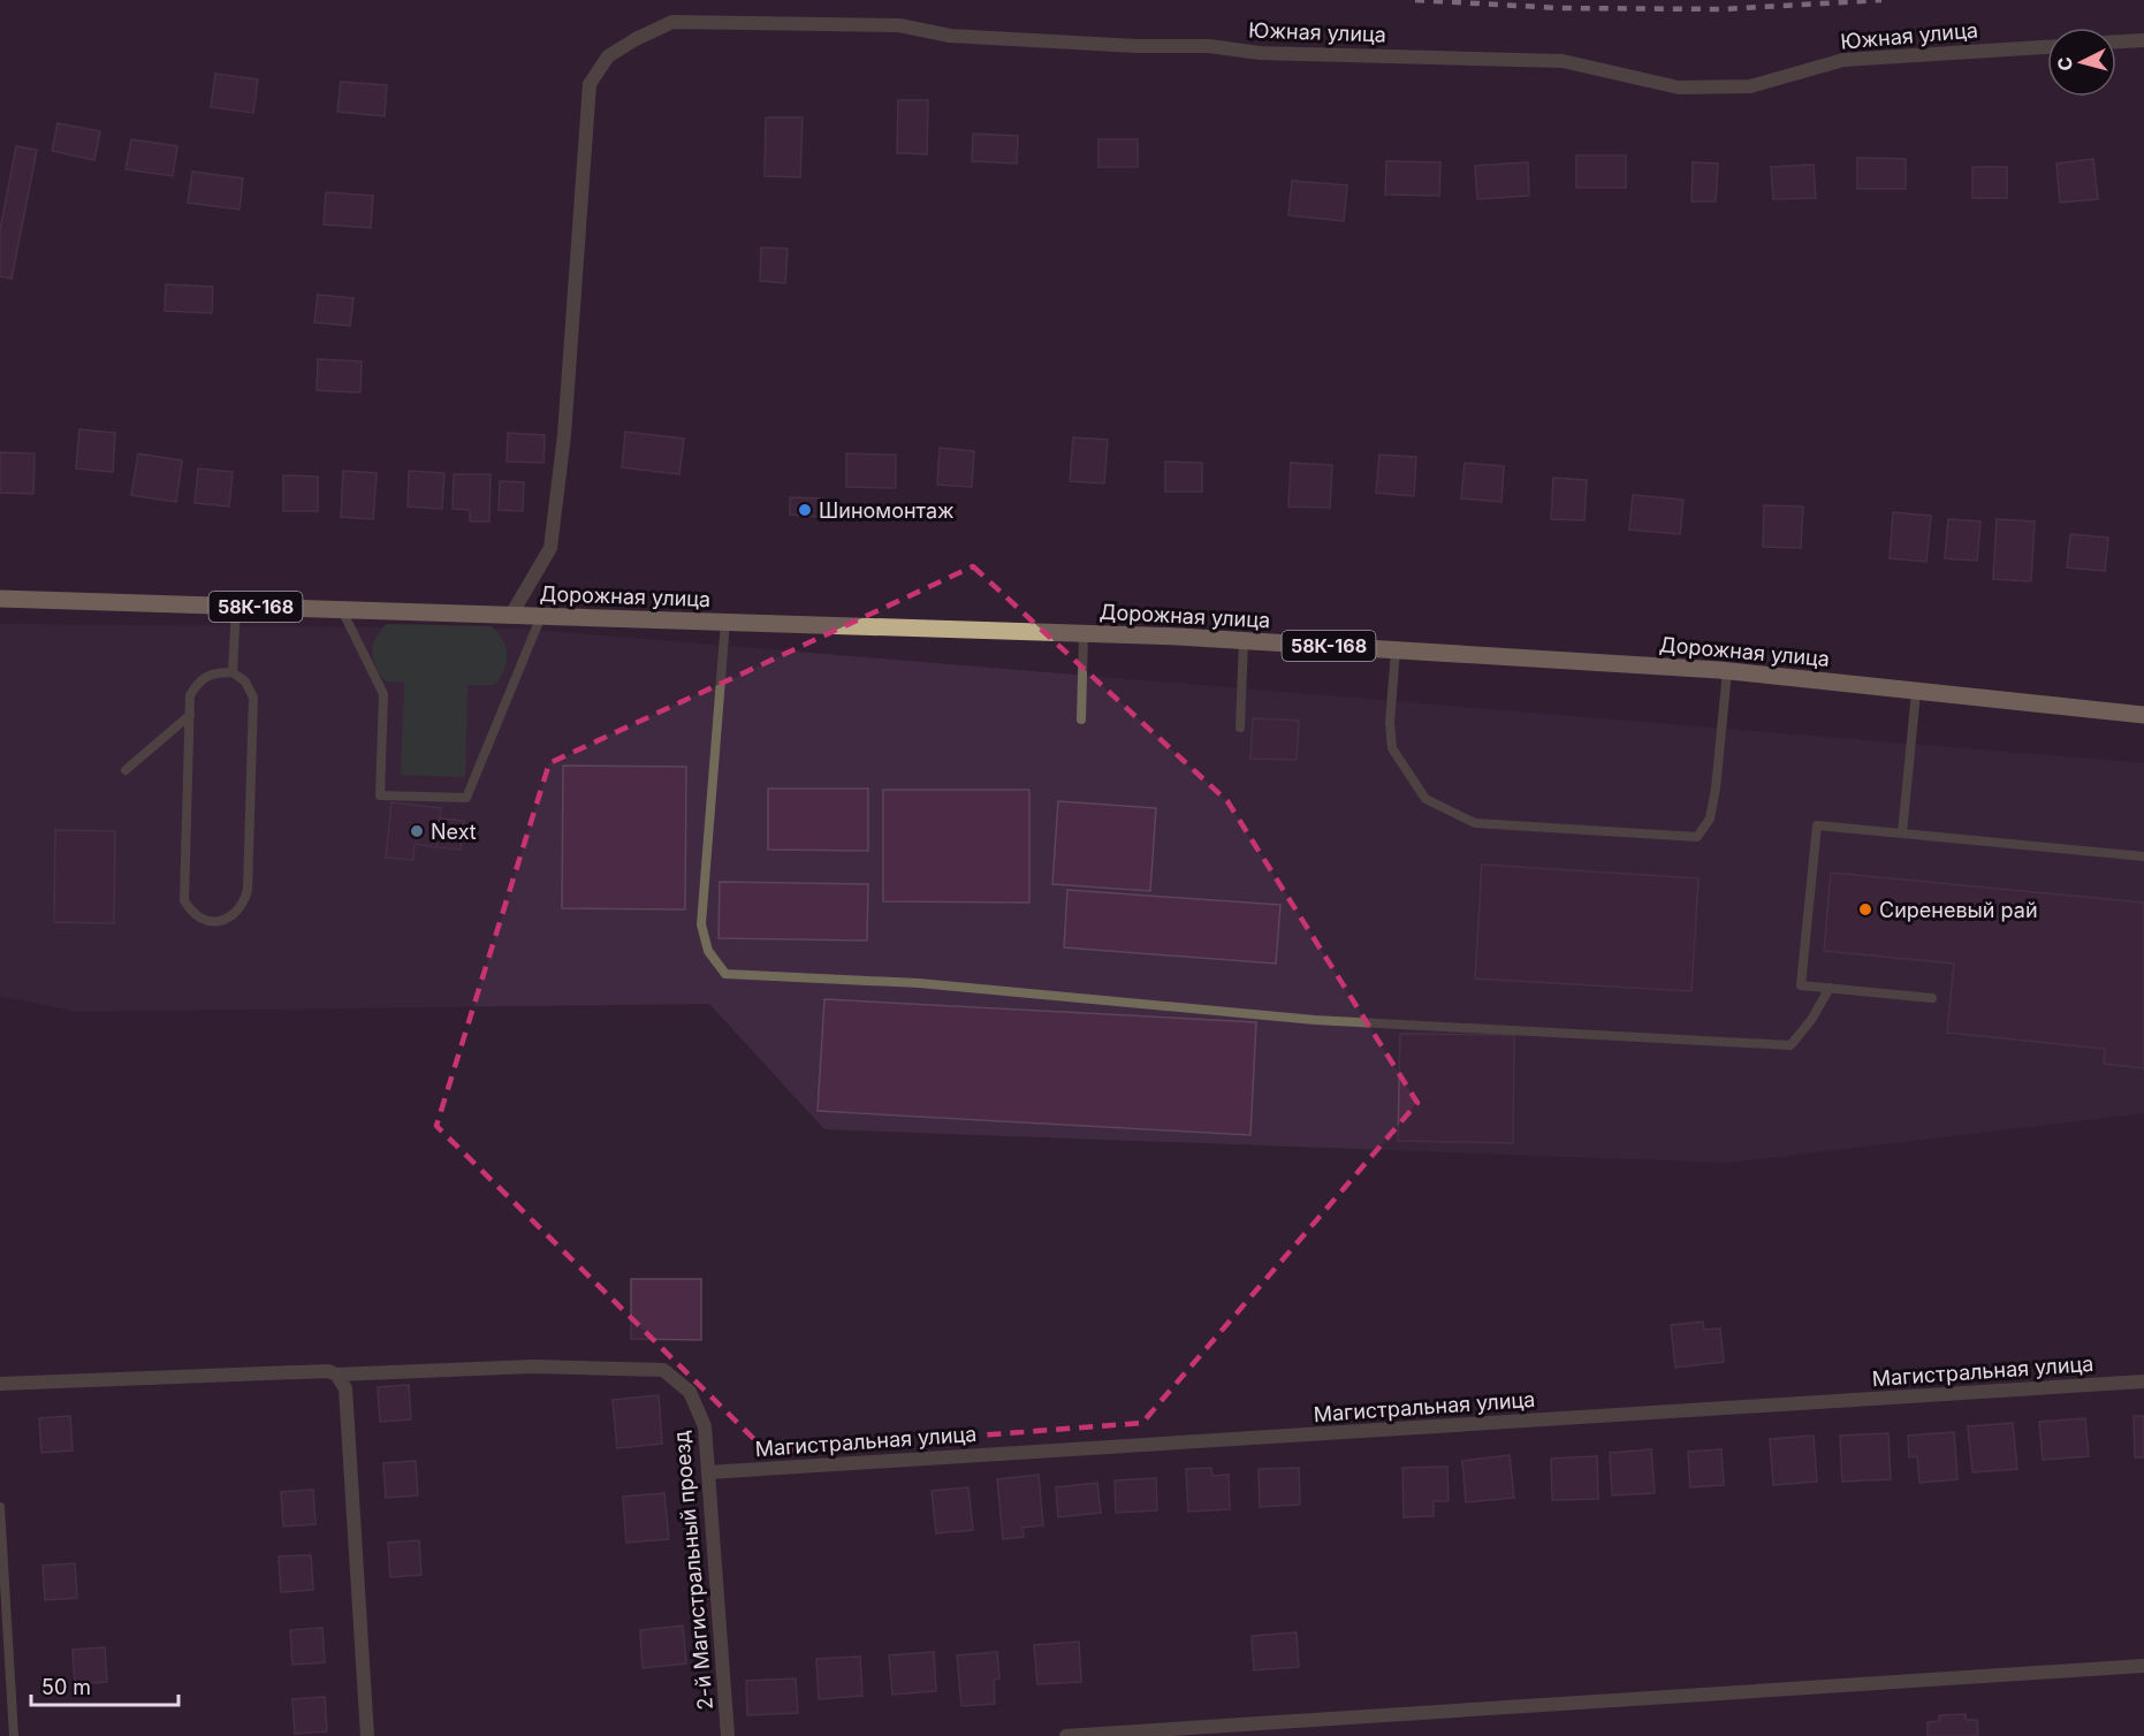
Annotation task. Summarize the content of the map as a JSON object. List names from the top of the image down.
{
  "streets": {
    "main road": ["Дорожная улица", "58К-168"],
    "street": ["Южная улица", "Магистральная улица", "2-й Магистральный проезд"]
  },
  "crossings": [
    ["Южная улица", "Дорожная улица"],
    ["Южная улица", "58К-168"],
    ["Дорожная улица", "58К-168"],
    ["Магистральная улица", "2-й Магистральный проезд"]
  ],
  "places": ["Шиномонтаж", "Next", "Сиреневый рай"],
  "scale_bar": "50 m",
  "north": "left"
}
